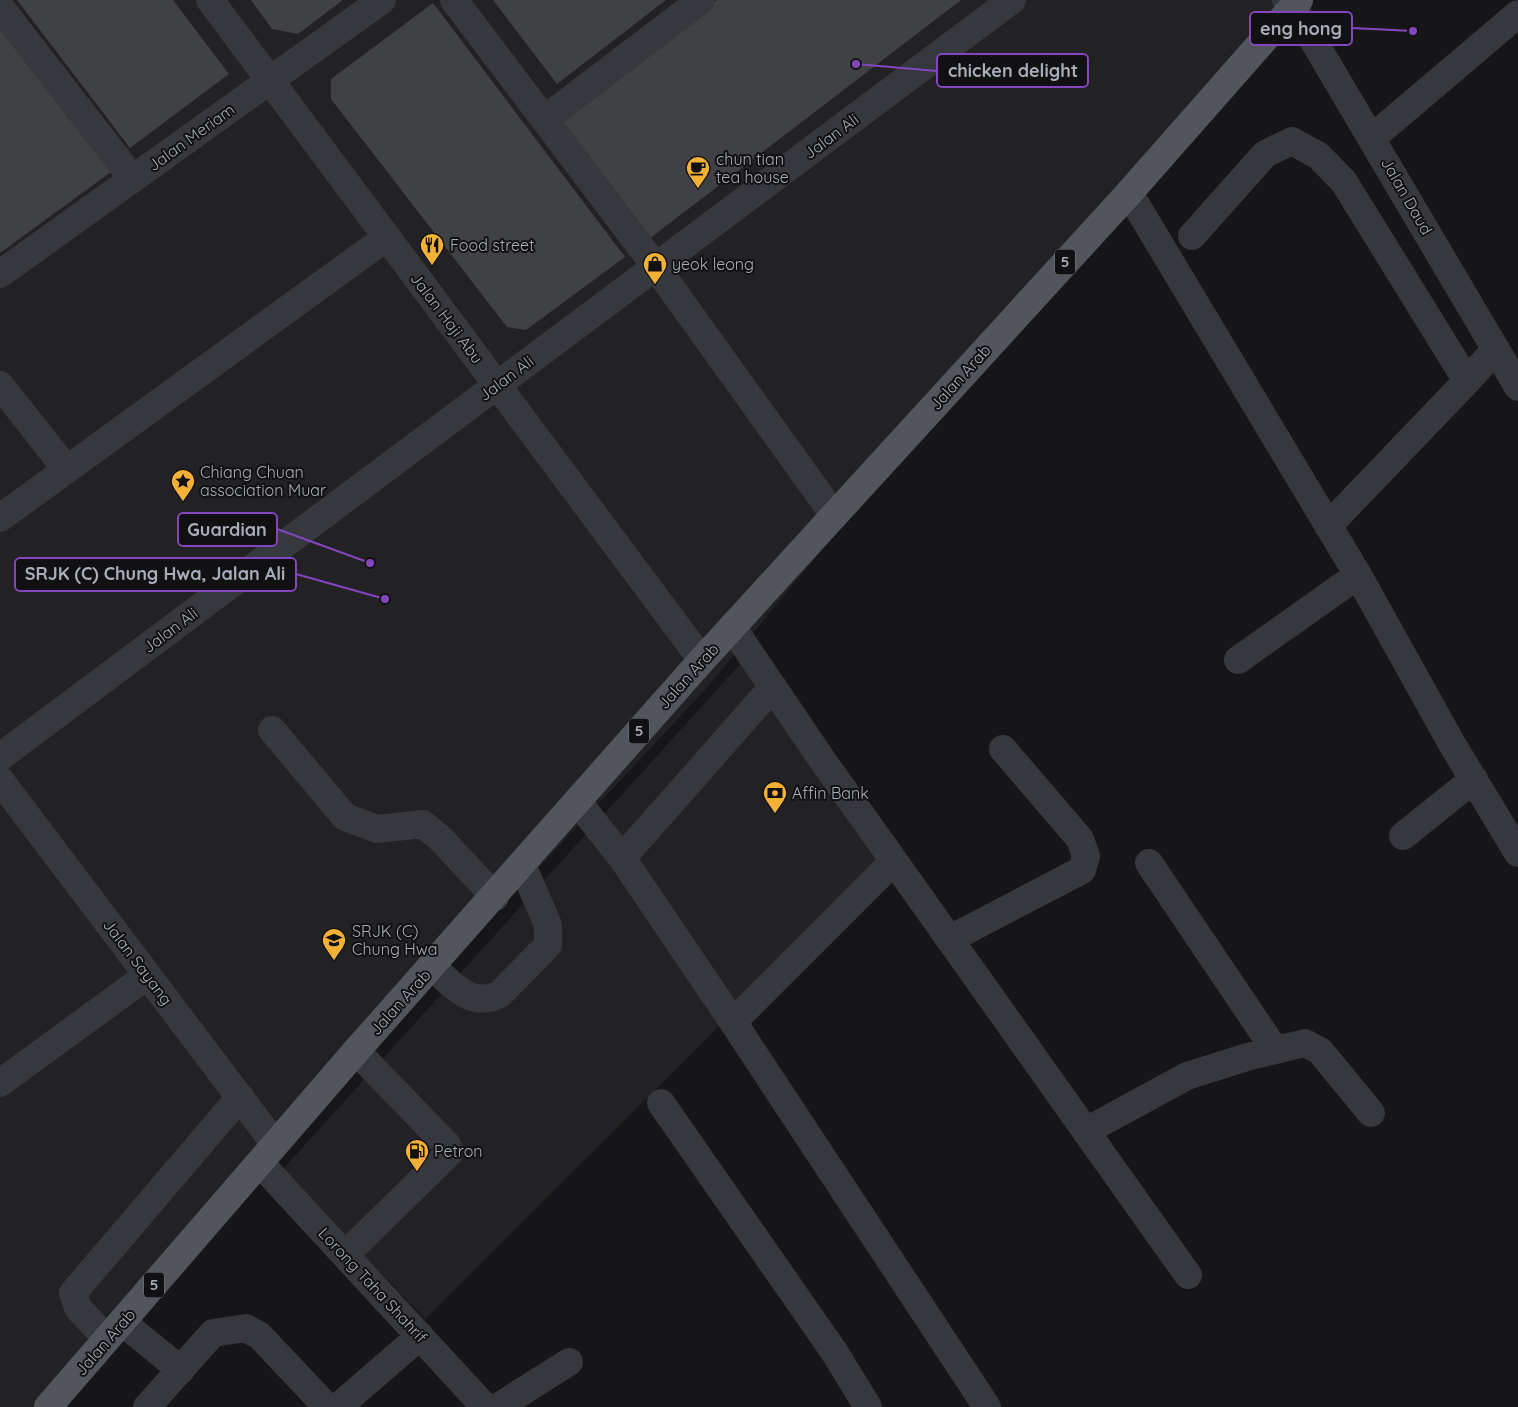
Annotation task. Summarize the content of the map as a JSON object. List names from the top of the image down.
{
  "streets": {
    "main road": ["5", "Jalan Arab"],
    "street": [
      "Jalan Ali",
      "Jalan Meriam",
      "Jalan Daud",
      "Jalan Haji Abu",
      "Jalan Sayang",
      "Lorong Taha Shahrif"
    ]
  },
  "crossings": [
    ["Jalan Ali", "Jalan Haji Abu"],
    ["Jalan Meriam", "Jalan Haji Abu"],
    ["Jalan Daud", "Jalan Arab"],
    ["Jalan Haji Abu", "Jalan Arab"],
    ["Jalan Arab", "Jalan Sayang"],
    ["Jalan Arab", "Lorong Taha Shahrif"],
    ["Jalan Sayang", "Lorong Taha Shahrif"]
  ],
  "places": {
    "other": [
      "eng hong",
      "chicken delight",
      "Guardian",
      "SRJK (C) Chung Hwa, Jalan Ali"
    ],
    "cafe": ["chun tian tea house"],
    "restaurant": ["Food street"],
    "shop": ["yeok leong"],
    "place": ["Chiang Chuan association Muar"],
    "bank": ["Affin Bank"],
    "school or university": ["SRJK (C) Chung Hwa"],
    "fuel station": ["Petron"]
  }
}
